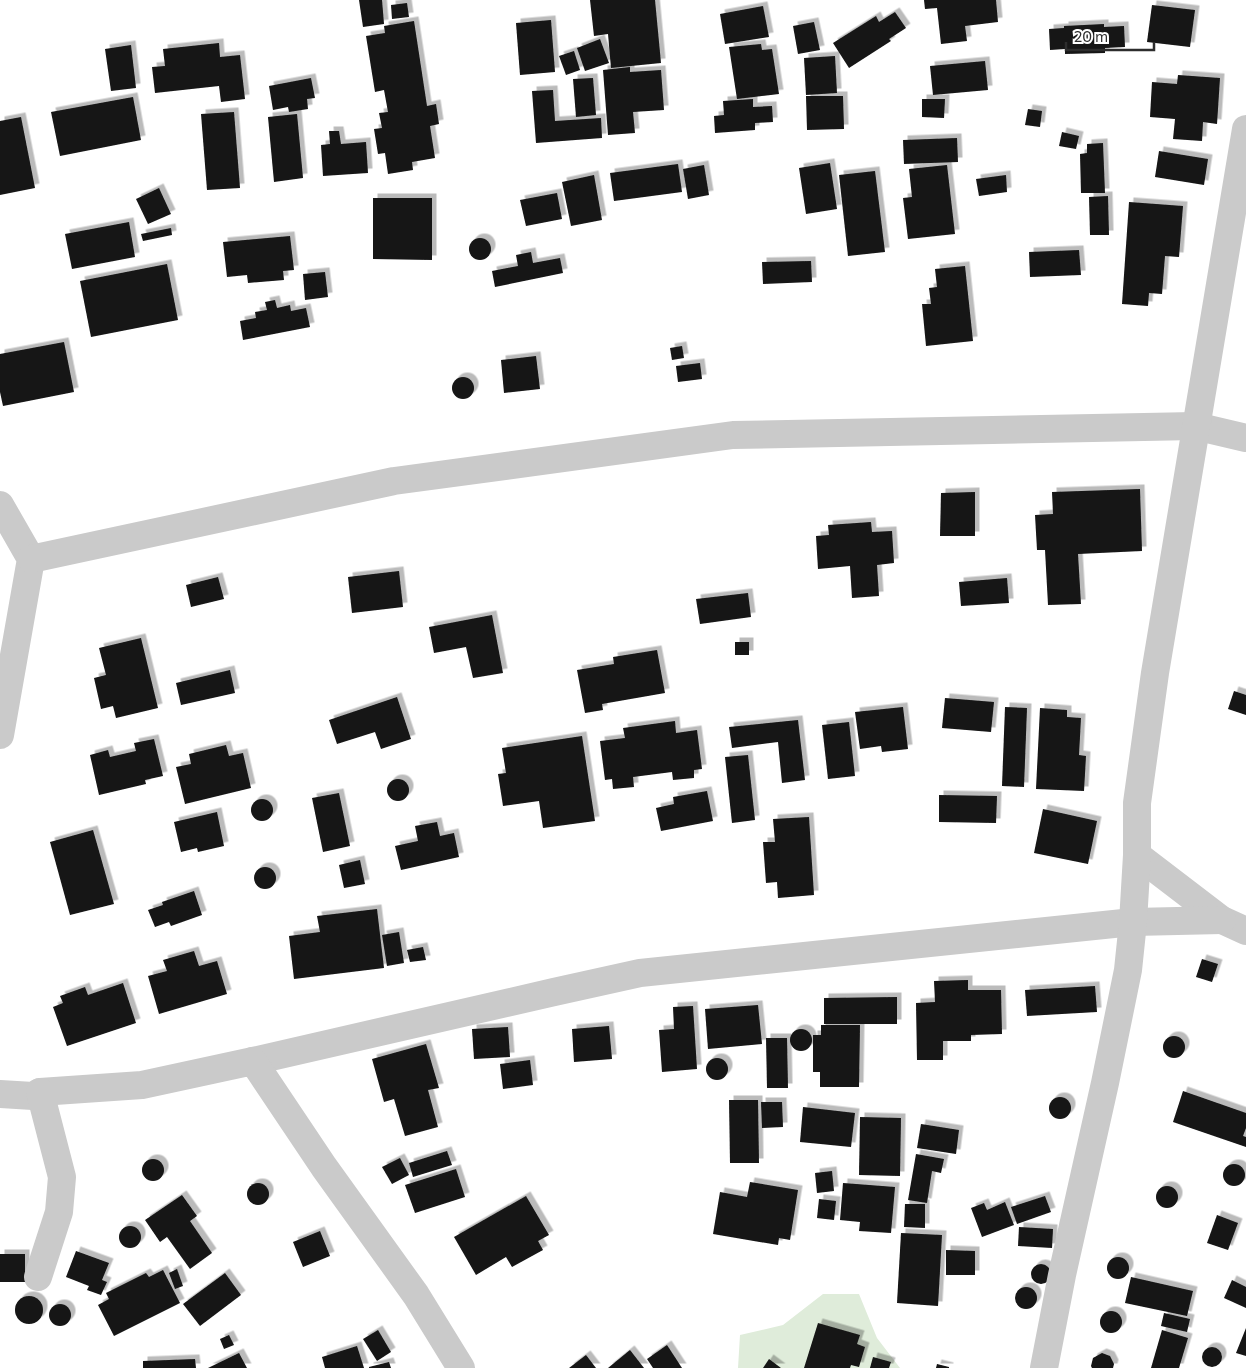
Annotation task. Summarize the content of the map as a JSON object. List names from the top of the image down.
{
  "scale_bar": "20 m"
}
